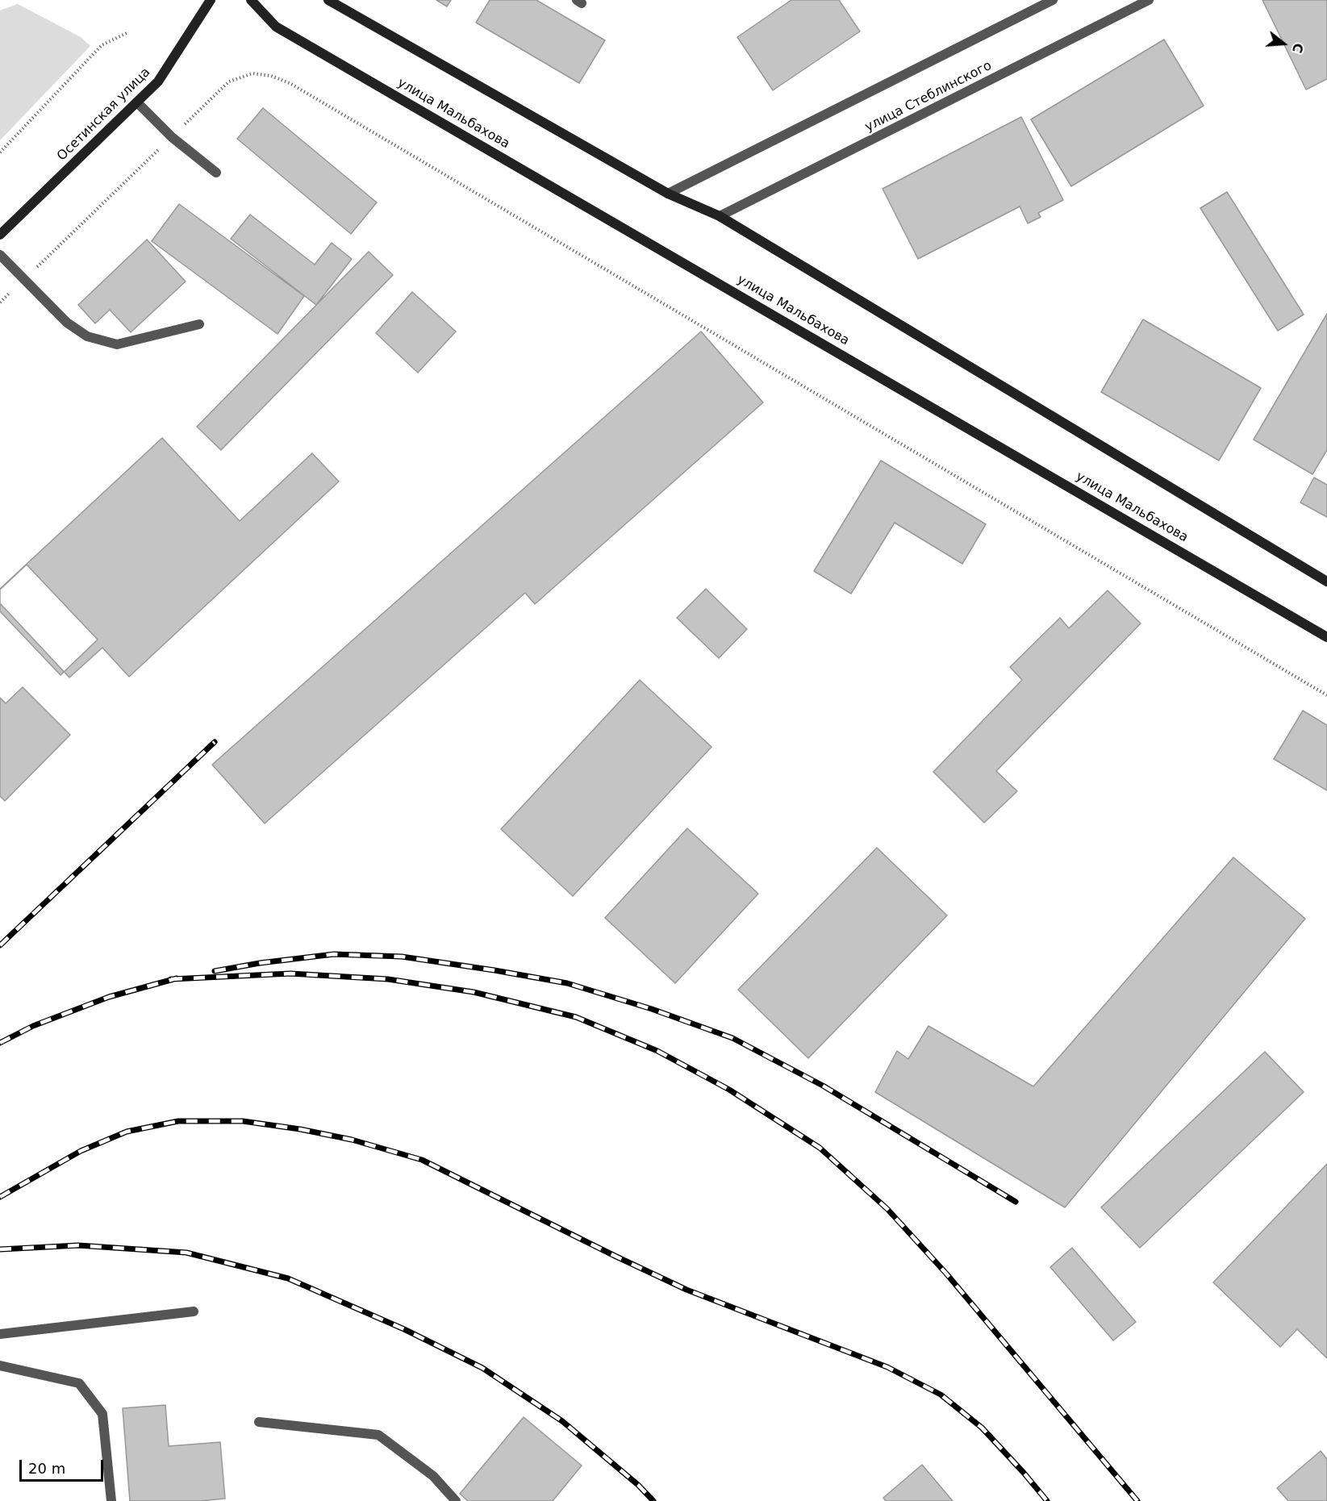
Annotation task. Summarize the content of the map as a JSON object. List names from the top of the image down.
{
  "streets": {
    "main road": ["улица Мальбахова", "Осетинская улица"],
    "street": ["улица Стеблинского"]
  },
  "scale_bar": "20 m",
  "north": "right"
}
